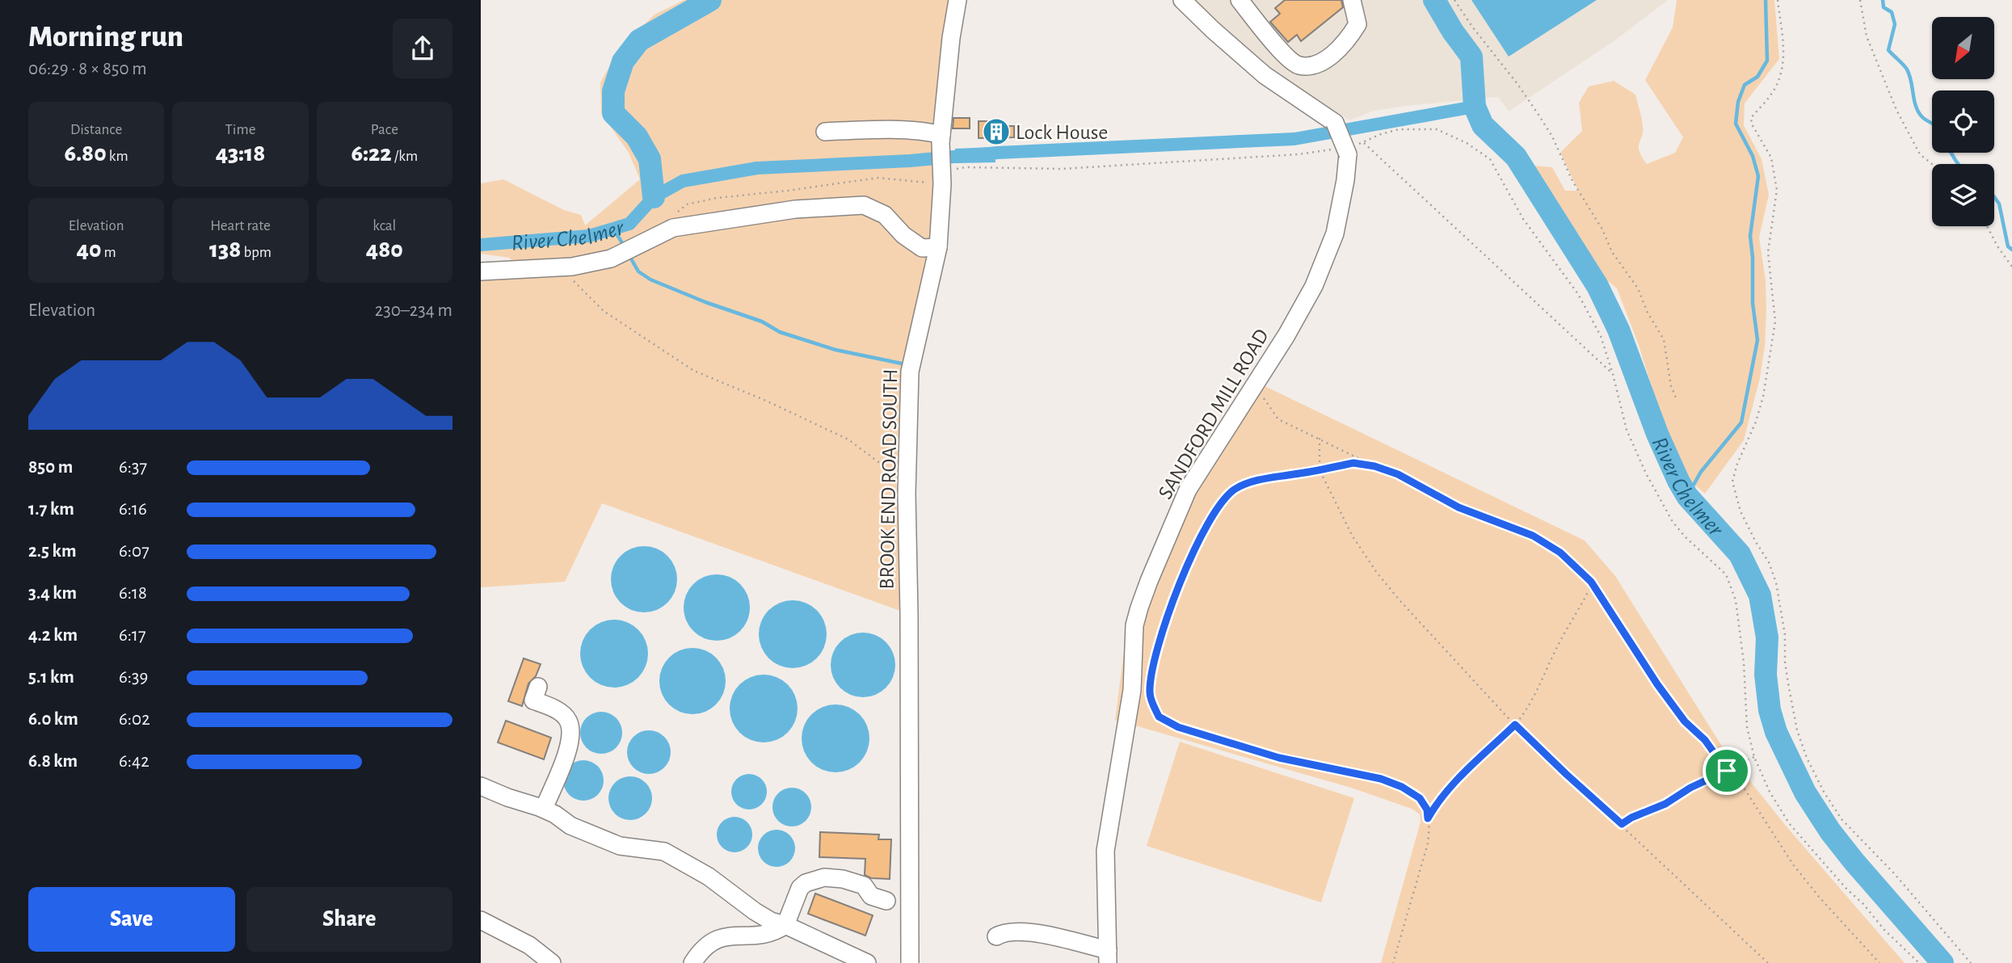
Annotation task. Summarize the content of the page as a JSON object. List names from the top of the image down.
{
  "streets": {
    "street": ["SANDFORD MILL ROAD", "BROOK END ROAD SOUTH"]
  },
  "water": ["River Chelmer"],
  "places": {
    "building": ["Lock House"]
  },
  "north": "bottom left",
  "page": {
    "heading": ["Morning run", "06:29 · 8 × 850 m"],
    "stats": [
      ["Distance", "6.80 km"],
      ["Time", "43:18"],
      ["Pace", "6:22 /km"],
      ["Elevation", "40 m"],
      ["Heart rate", "138 bpm"],
      ["kcal", "480"]
    ],
    "chart": ["Elevation", "230–234 m"],
    "list": [
      {
        "name": "850 m",
        "note": "6:37"
      },
      {
        "name": "1.7 km",
        "note": "6:16"
      },
      {
        "name": "2.5 km",
        "note": "6:07"
      },
      {
        "name": "3.4 km",
        "note": "6:18"
      },
      {
        "name": "4.2 km",
        "note": "6:17"
      },
      {
        "name": "5.1 km",
        "note": "6:39"
      },
      {
        "name": "6.0 km",
        "note": "6:02"
      },
      {
        "name": "6.8 km",
        "note": "6:42"
      }
    ],
    "buttons": ["Save", "Share"]
  }
}
